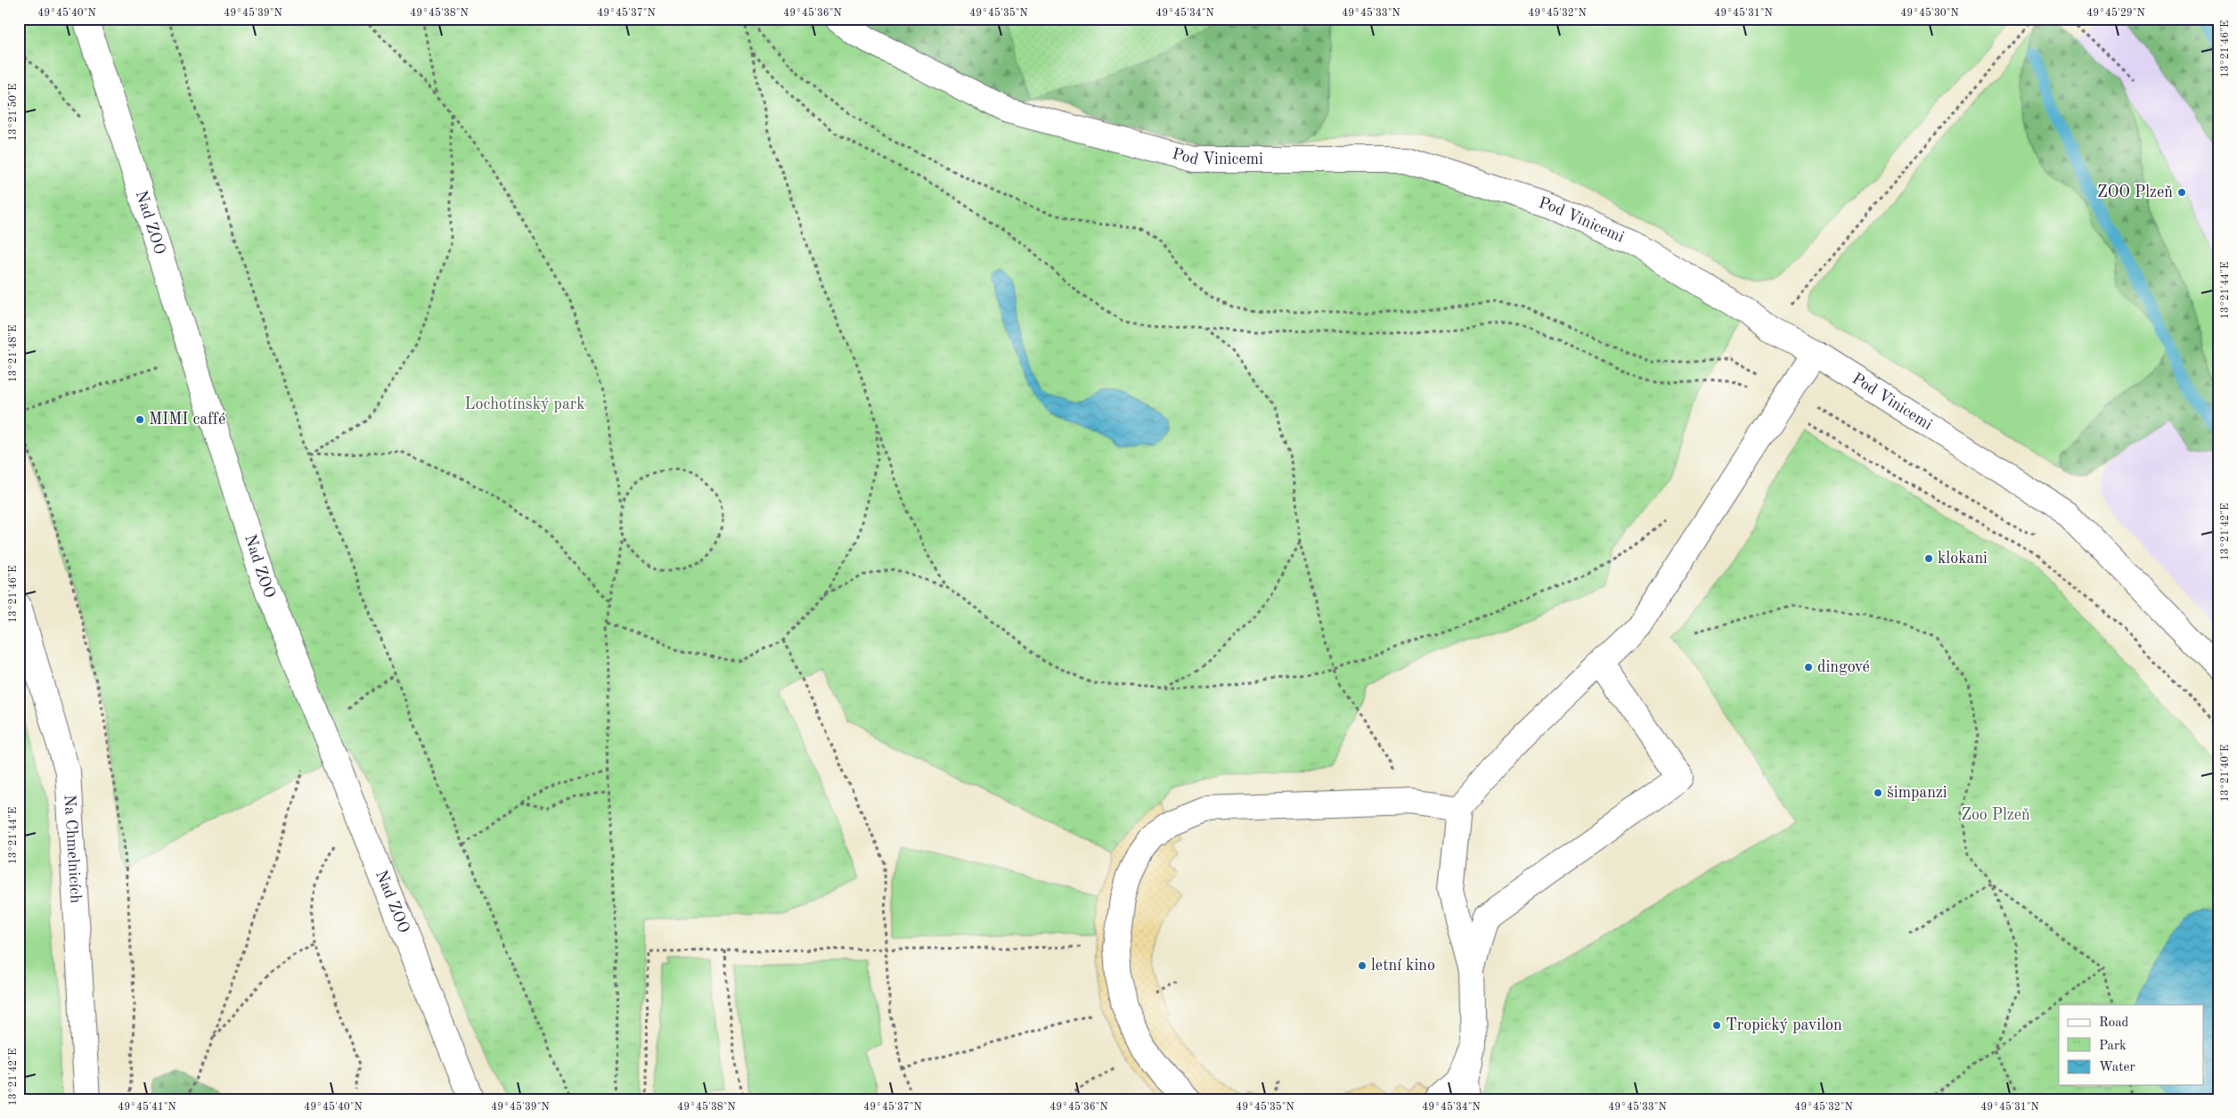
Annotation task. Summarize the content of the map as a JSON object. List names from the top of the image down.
{
  "streets": {
    "street": ["Pod Vinicemi", "Nad ZOO", "Na Chmelnicích"]
  },
  "parks": ["Lochotínský park", "Zoo Plzeň"],
  "places": [
    "ZOO Plzeň",
    "MIMI caffé",
    "klokani",
    "dingové",
    "šimpanzi",
    "letní kino",
    "Tropický pavilon"
  ],
  "legend": ["Road", "Park", "Water"],
  "coordinates": [
    "49°45'40\"N",
    "49°45'39\"N",
    "49°45'38\"N",
    "49°45'37\"N",
    "49°45'36\"N",
    "49°45'35\"N",
    "49°45'34\"N",
    "49°45'33\"N",
    "49°45'32\"N",
    "49°45'31\"N",
    "49°45'30\"N",
    "49°45'29\"N",
    "13°21'46\"E",
    "13°21'50\"E",
    "13°21'44\"E",
    "13°21'48\"E",
    "13°21'42\"E",
    "13°21'40\"E",
    "49°45'41\"N"
  ]
}
